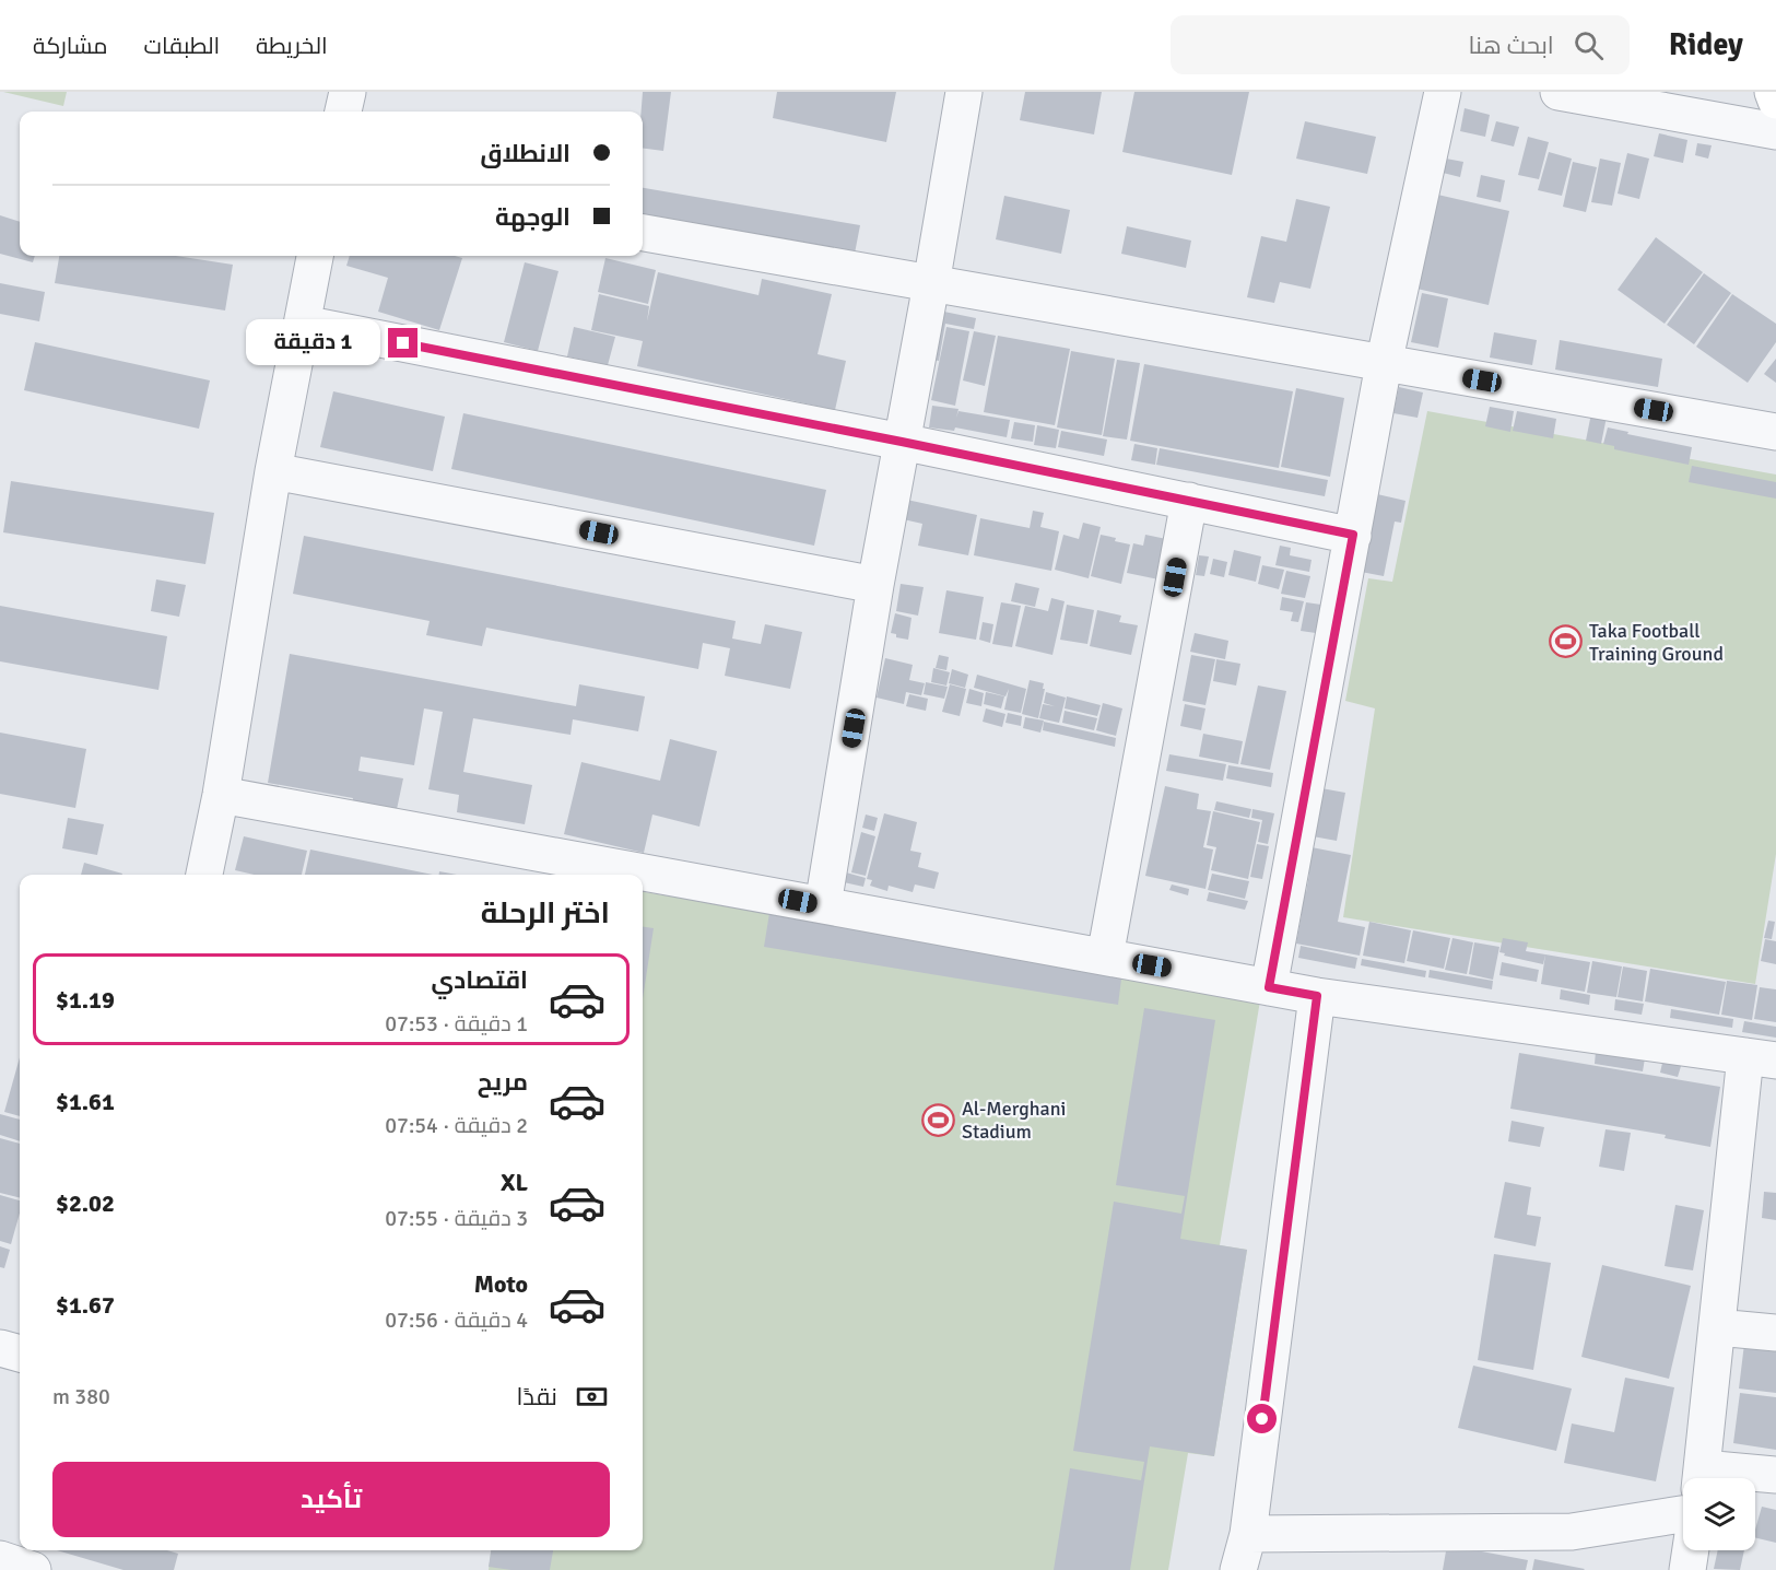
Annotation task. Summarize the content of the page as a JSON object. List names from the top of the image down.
{
  "places": {
    "sports": ["Taka Football Training Ground", "Al-Merghani Stadium"]
  },
  "page": {
    "header": "Ridey",
    "search": "ابحث هنا",
    "nav": ["الخريطة", "الطبقات", "مشاركة"],
    "banner": ["الانطلاق", "الوجهة"],
    "bubble": "1 دقيقة",
    "heading": "اختر الرحلة",
    "list": [
      {
        "name": "اقتصادي",
        "note": "1 دقيقة · 07:53",
        "value": "$1.19"
      },
      {
        "name": "مريح",
        "note": "2 دقيقة · 07:54",
        "value": "$1.61"
      },
      {
        "name": "XL",
        "note": "3 دقيقة · 07:55",
        "value": "$2.02"
      },
      {
        "name": "Moto",
        "note": "4 دقيقة · 07:56",
        "value": "$1.67"
      }
    ],
    "pay": ["نقدًا", "380 m"],
    "buttons": "تأكيد"
  }
}
